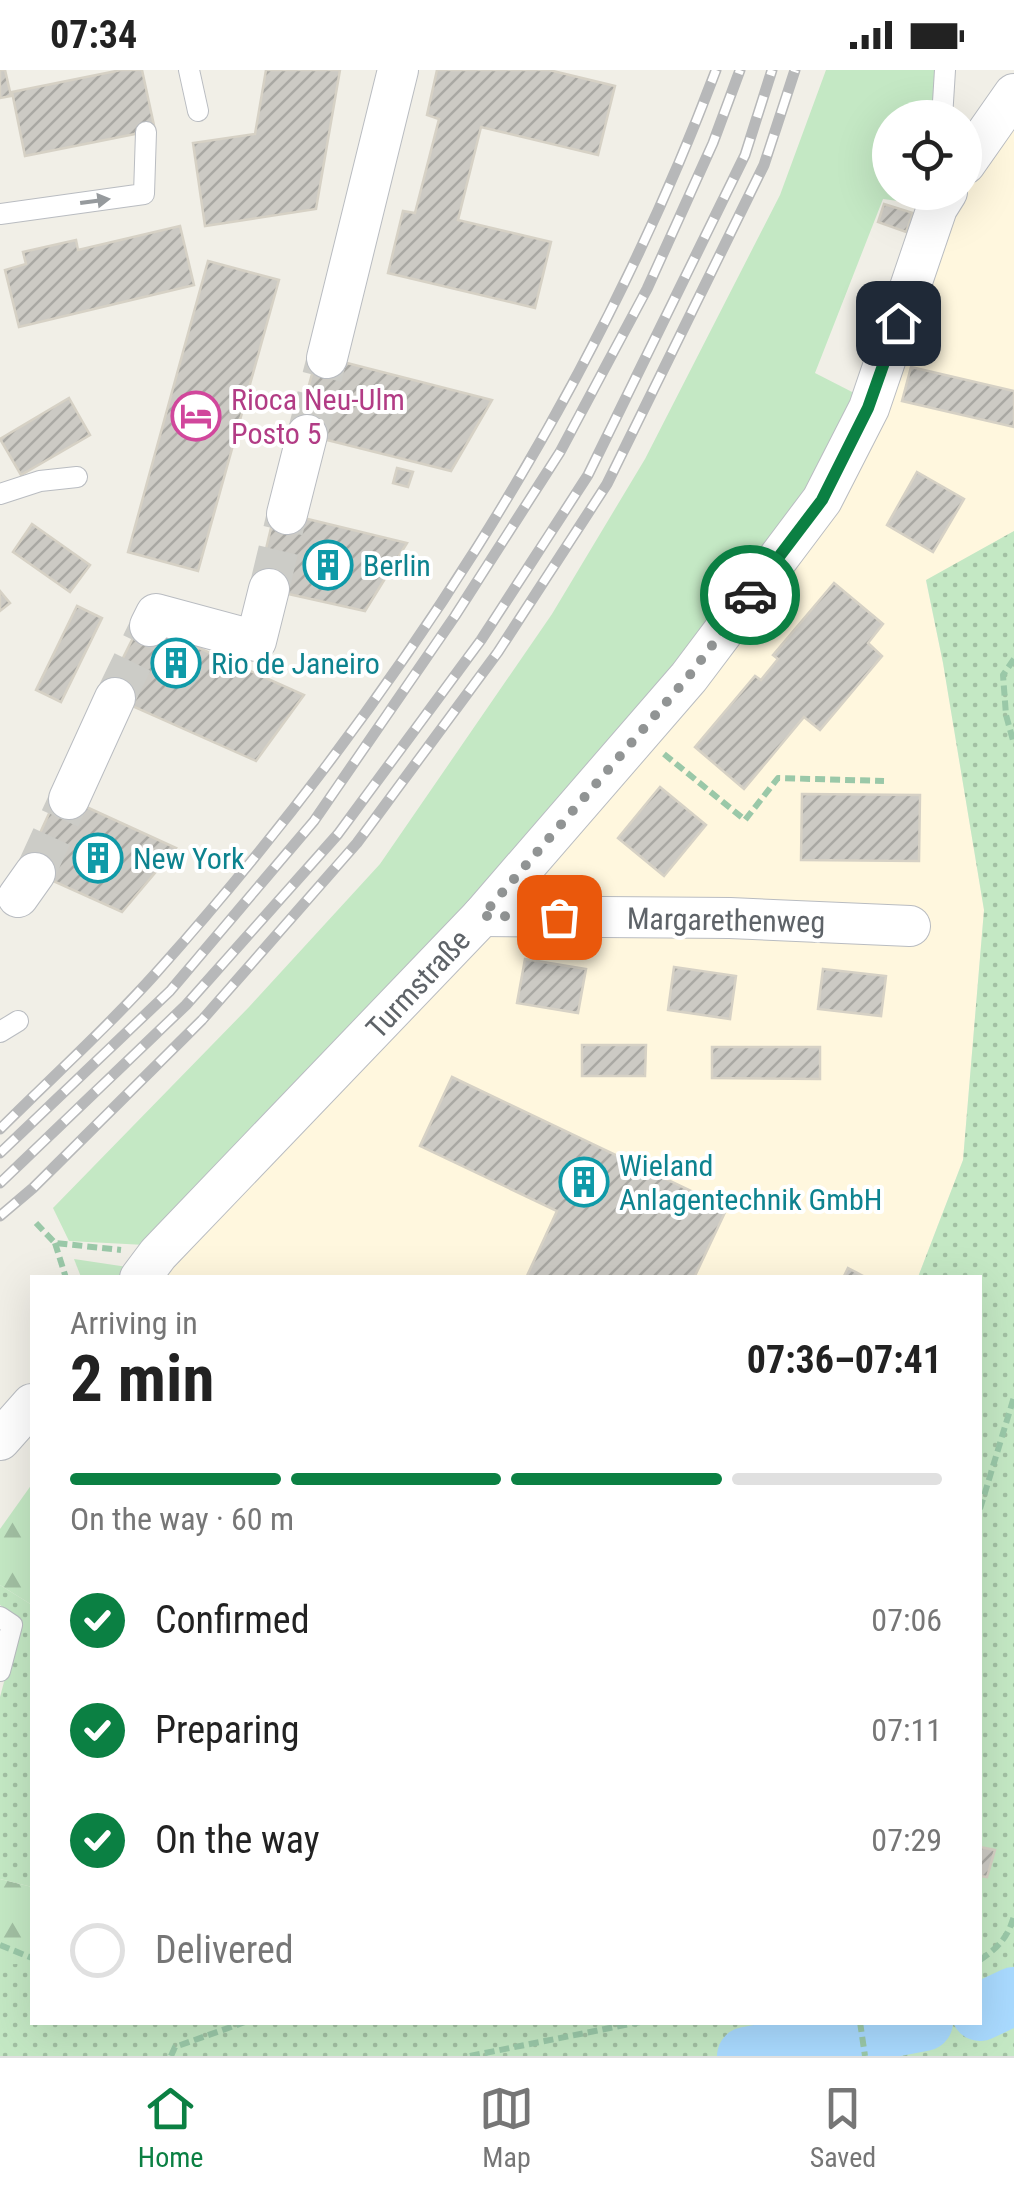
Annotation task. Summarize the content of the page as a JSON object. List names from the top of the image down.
{
  "streets": {
    "street": ["Margarethenweg", "Turmstraße"]
  },
  "crossings": [
    ["Margarethenweg", "Turmstraße"]
  ],
  "places": {
    "hotel": ["Rioca Neu-Ulm Posto 5"],
    "building": [
      "Berlin",
      "Rio de Janeiro",
      "New York",
      "Wieland Anlagentechnik GmbH"
    ]
  },
  "page": {
    "status": "07:34",
    "heading": ["2 min", "Arriving in", "07:36–07:41"],
    "bar": "On the way · 60 m",
    "list": [
      ["Confirmed", "07:06"],
      ["Preparing", "07:11"],
      ["On the way", "07:29"],
      "Delivered"
    ],
    "tabs": ["Home", "Map", "Saved"]
  }
}
